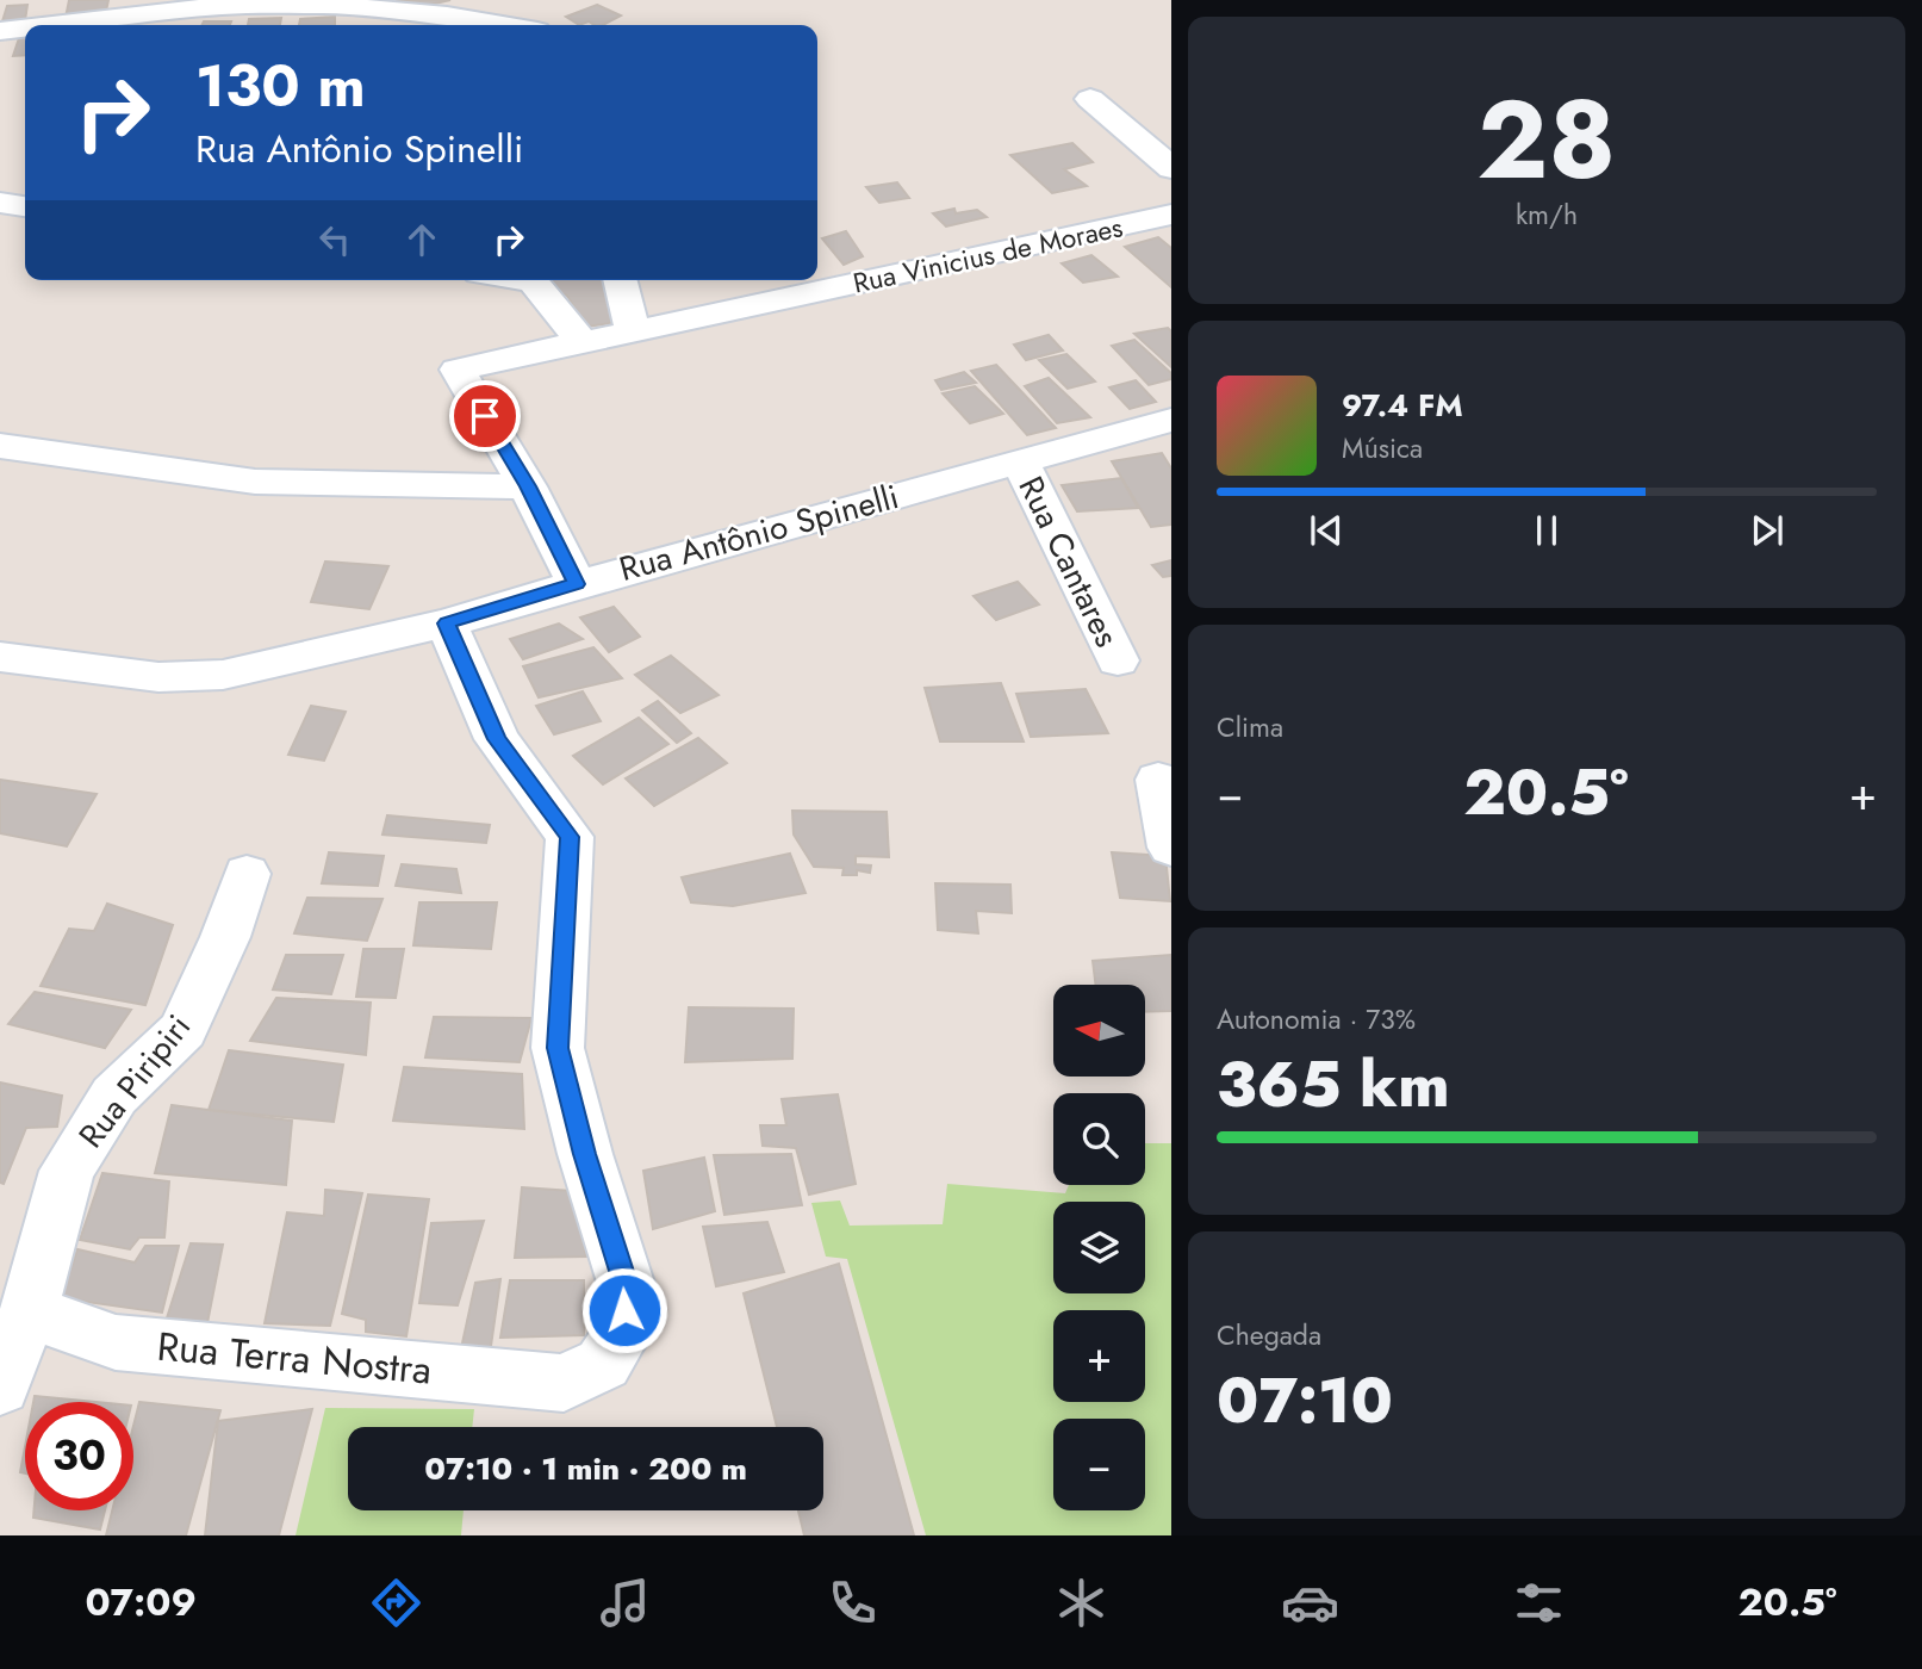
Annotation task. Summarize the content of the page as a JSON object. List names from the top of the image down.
{
  "streets": {
    "street": [
      "Rua Vinicius de Moraes",
      "Rua Antônio Spinelli",
      "Rua Cantares",
      "Rua Piripiri",
      "Rua Terra Nostra"
    ]
  },
  "crossings": [
    ["Rua Vinicius de Moraes", "Rua Antônio Spinelli"],
    ["Rua Antônio Spinelli", "Rua Cantares"],
    ["Rua Antônio Spinelli", "Rua Terra Nostra"],
    ["Rua Piripiri", "Rua Terra Nostra"]
  ],
  "north": "left",
  "page": {
    "tile": [
      ["28", "km/h"],
      "Clima",
      ["Autonomia · 73%", "365 km"],
      ["Chegada", "07:10"]
    ],
    "turn": ["130 m", "Rua Antônio Spinelli"],
    "song": ["97.4 FM", "Música"],
    "heat": ["−", "20.5°", "+"],
    "map_buttons": ["+", "−"],
    "limit": "30",
    "trip": "07:10 · 1 min · 200 m",
    "tabs": ["07:09", "20.5°"]
  }
}
